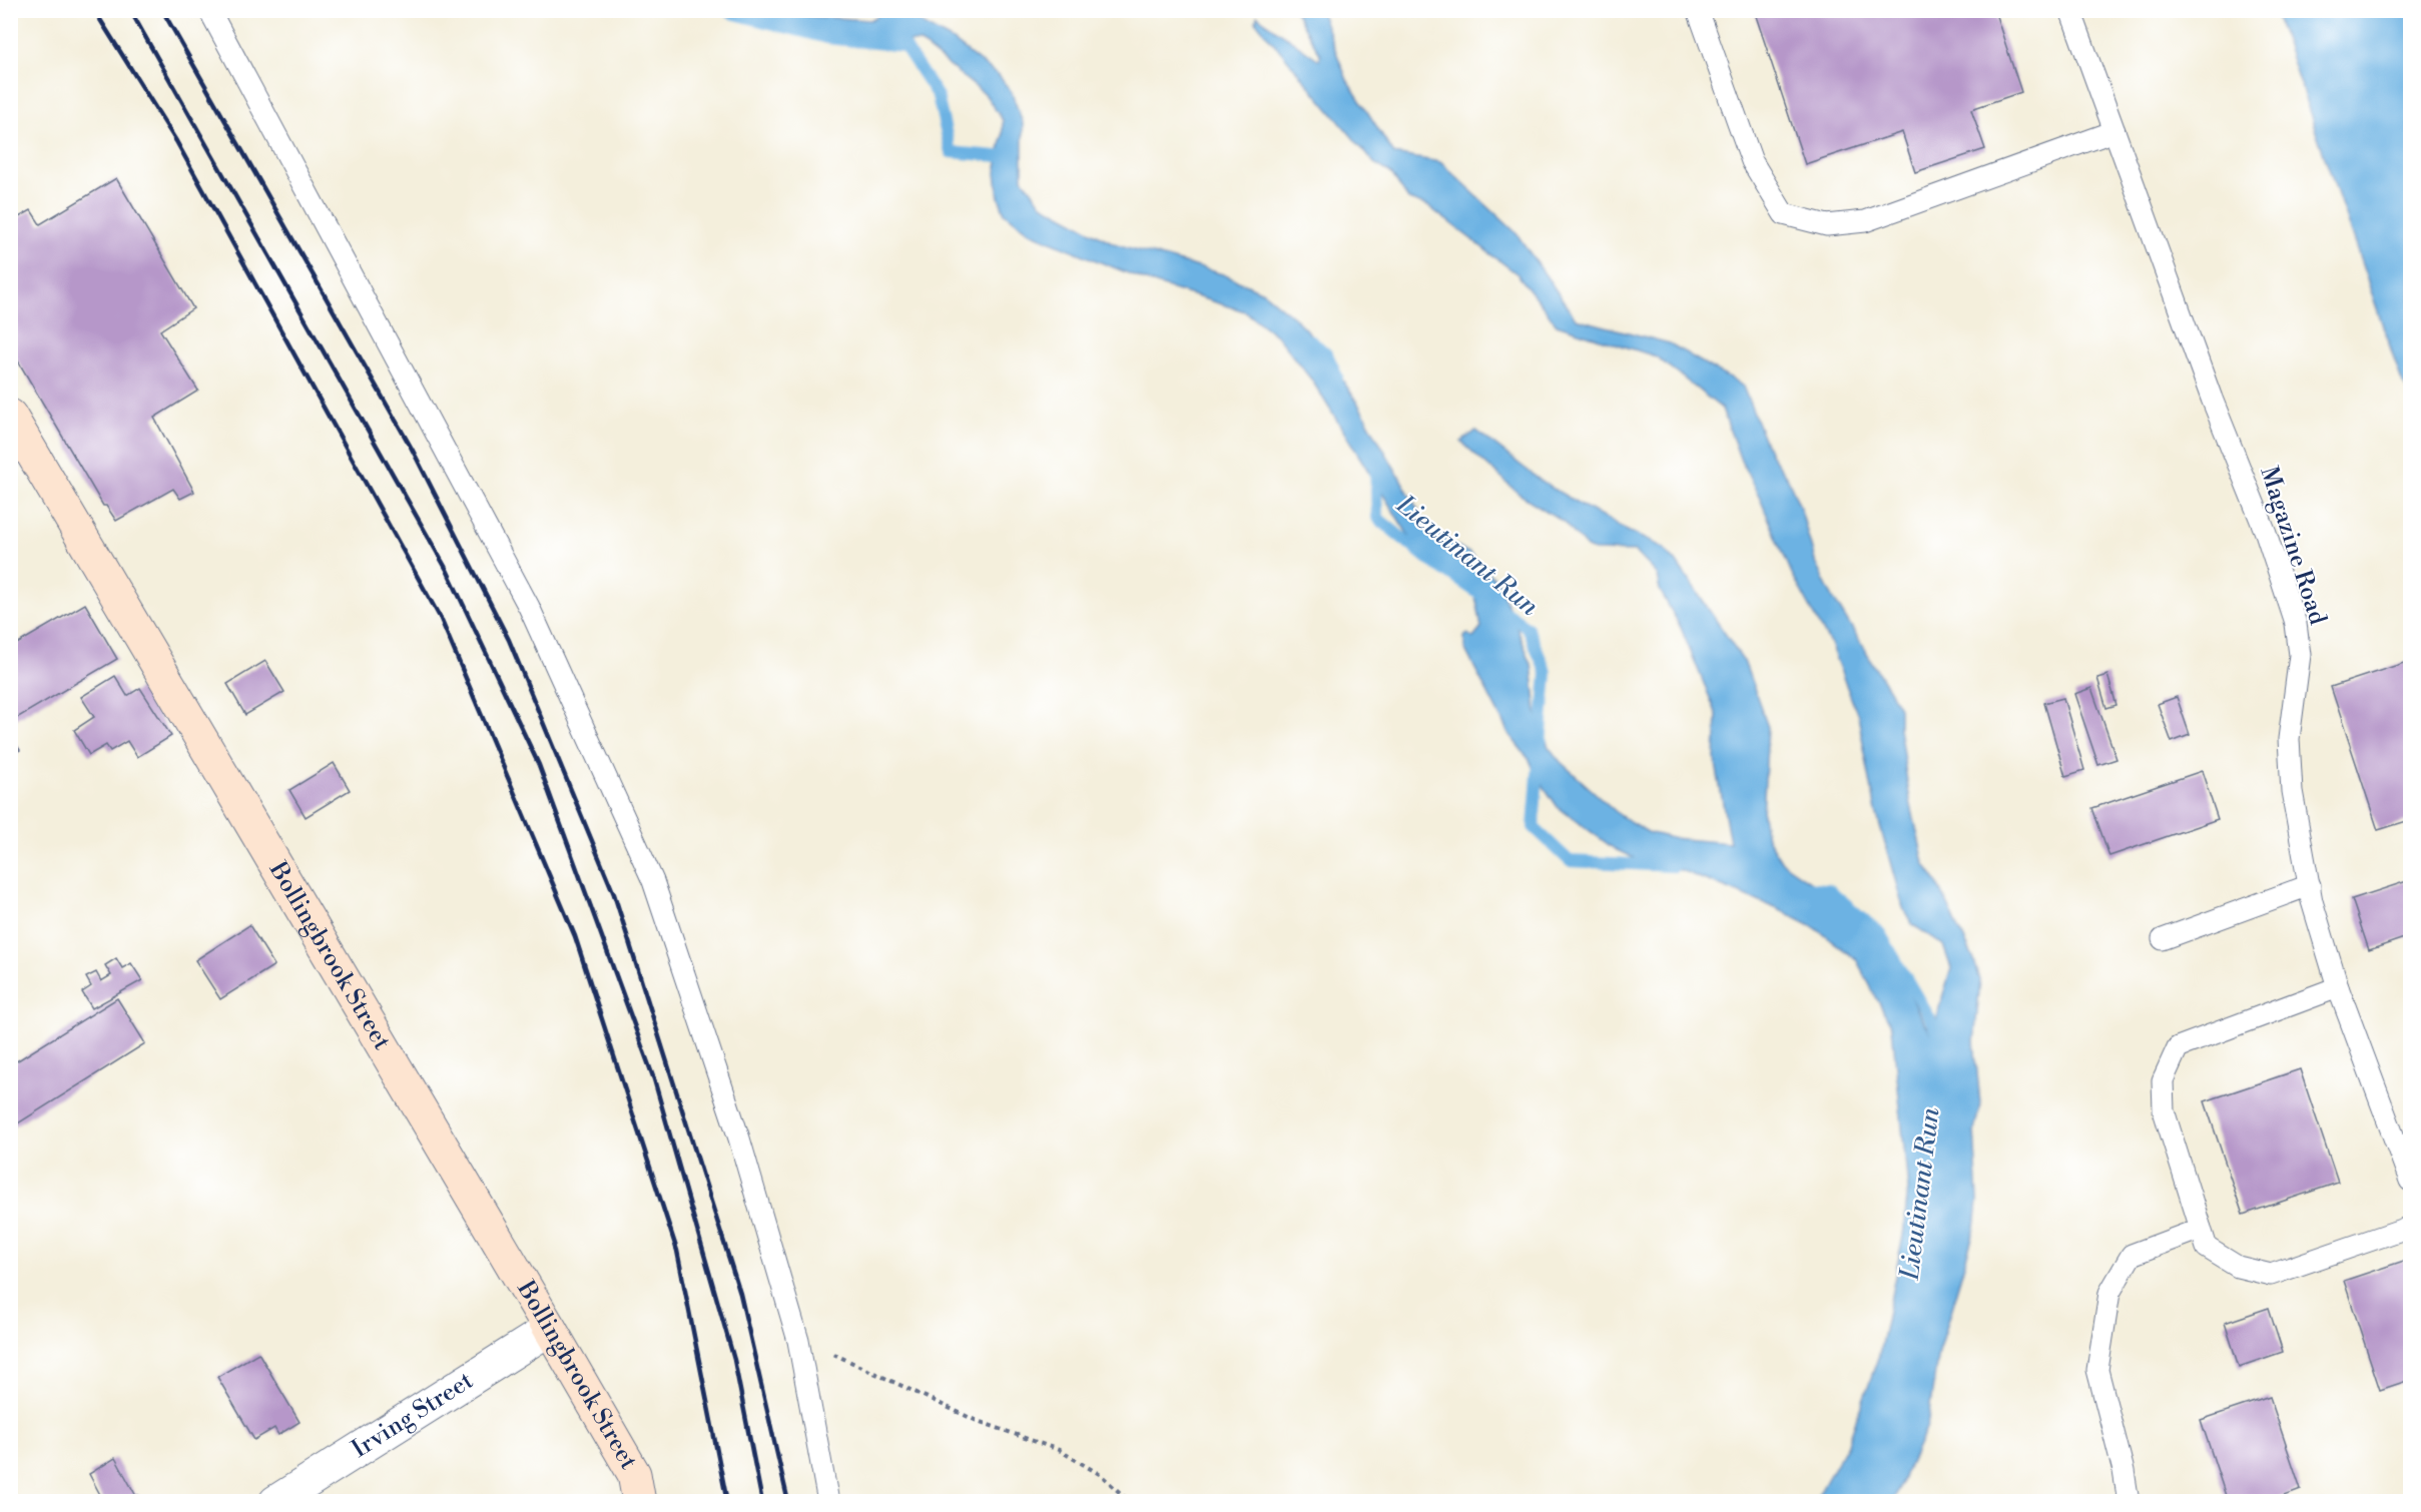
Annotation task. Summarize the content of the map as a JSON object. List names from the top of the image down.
{
  "streets": {
    "street": ["Bollingbrook Street", "Irving Street"],
    "lane": ["Magazine Road"]
  },
  "crossings": [
    ["Bollingbrook Street", "Irving Street"]
  ],
  "water": ["Lieutinant Run"]
}
